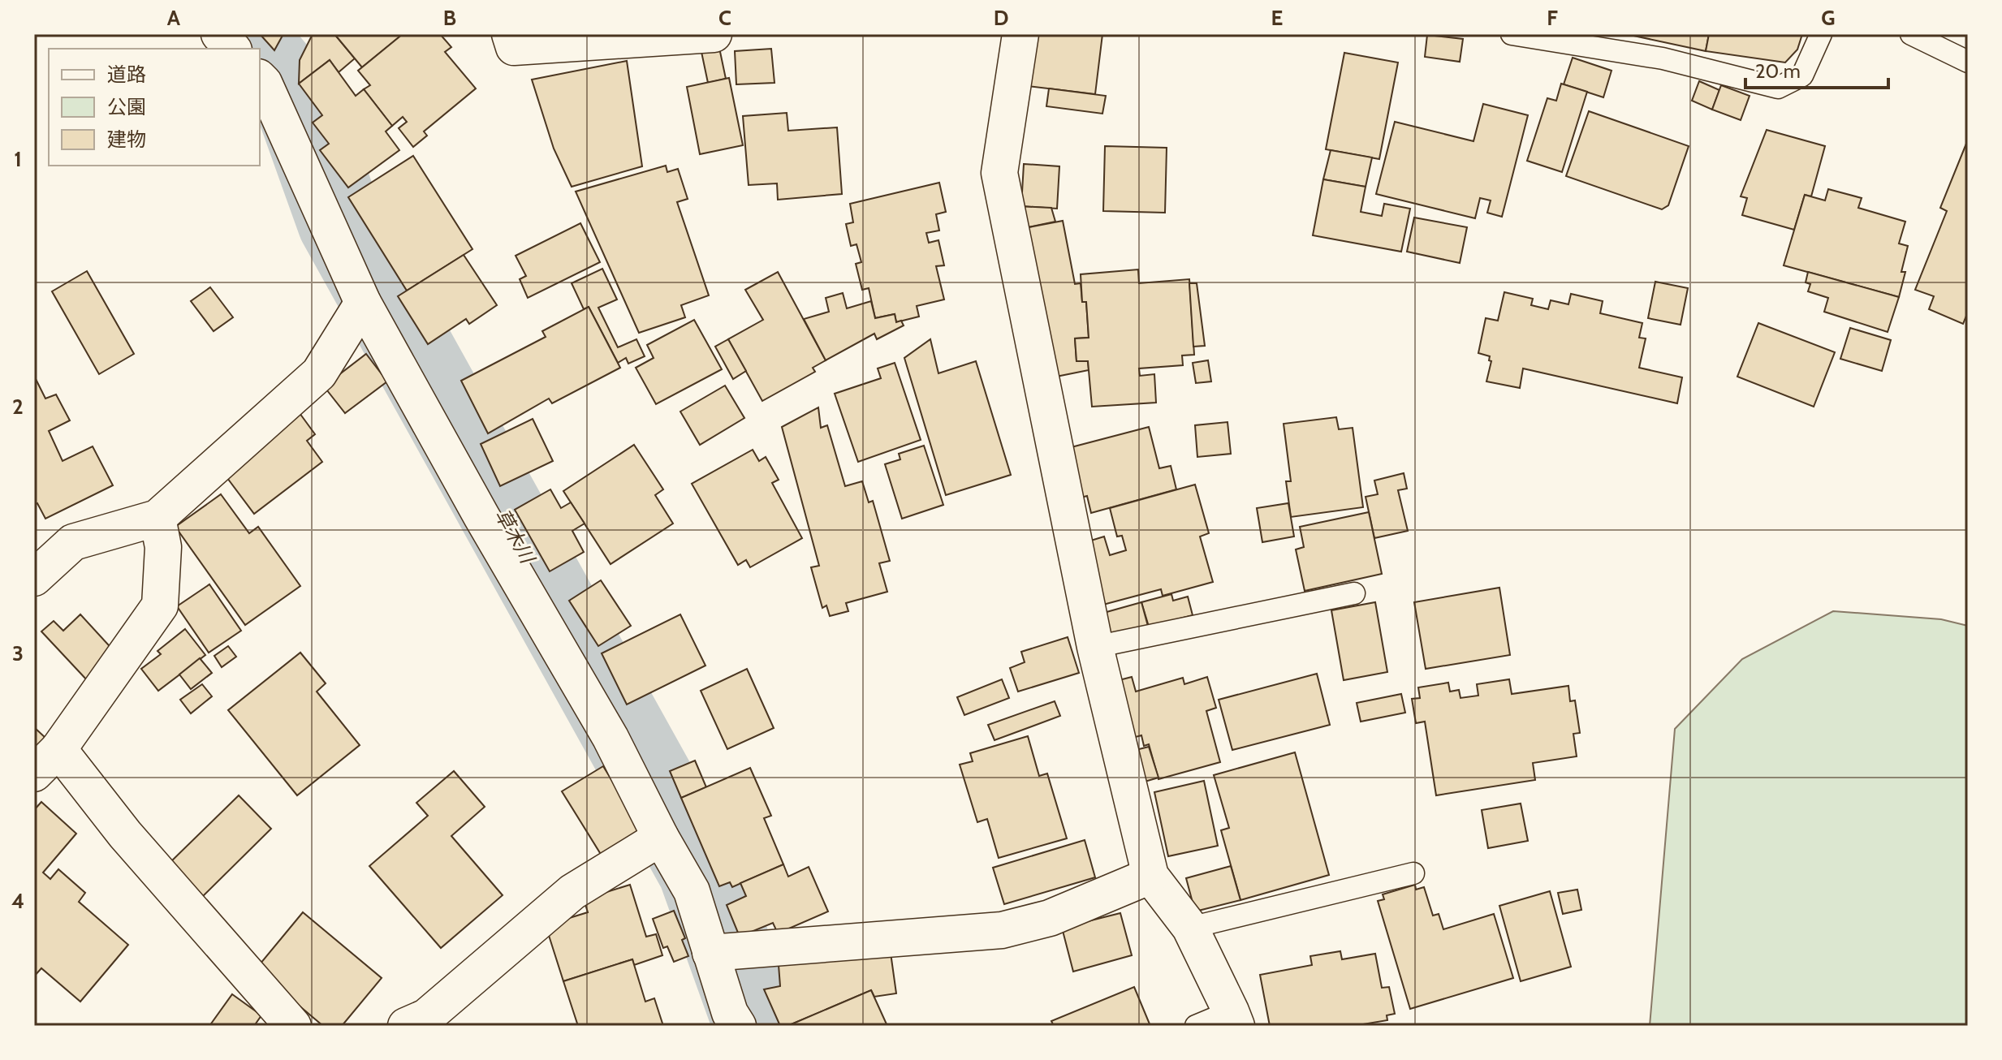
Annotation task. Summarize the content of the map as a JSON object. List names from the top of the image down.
{
  "water": ["草木川"],
  "legend": ["道路", "公園", "建物"],
  "scale_bar": "20 m",
  "grid": {
    "columns": [
      "A",
      "B",
      "C",
      "D",
      "E",
      "F",
      "G"
    ],
    "rows": [
      "1",
      "2",
      "3",
      "4"
    ]
  }
}
